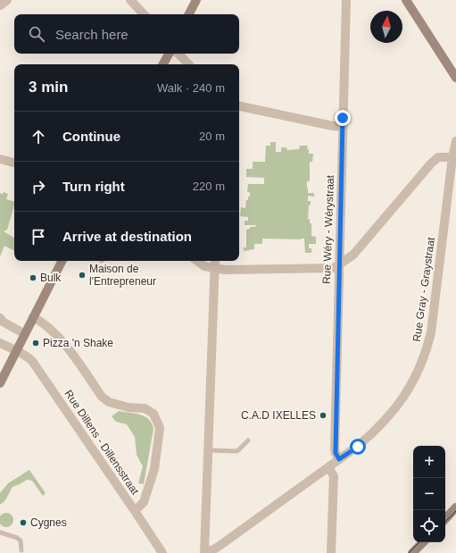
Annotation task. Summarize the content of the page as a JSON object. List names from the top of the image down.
{
  "streets": {
    "street": ["Rue Wéry - Wérystraat", "Rue Gray - Graystraat", "Rue Dillens - Dillensstraat"]
  },
  "crossings": [
    ["Rue Wéry - Wérystraat", "Rue Gray - Graystraat"]
  ],
  "places": [
    "Maison de l'Entrepreneur",
    "Bulk",
    "Pizza 'n Shake",
    "C.A.D IXELLES",
    "Cygnes"
  ],
  "north": "top",
  "page": {
    "search": "Search here",
    "heading": ["3 min", "Walk · 240 m"],
    "list": [
      ["Continue", "20 m"],
      ["Turn right", "220 m"],
      "Arrive at destination"
    ],
    "map_buttons": ["+", "−"]
  }
}
